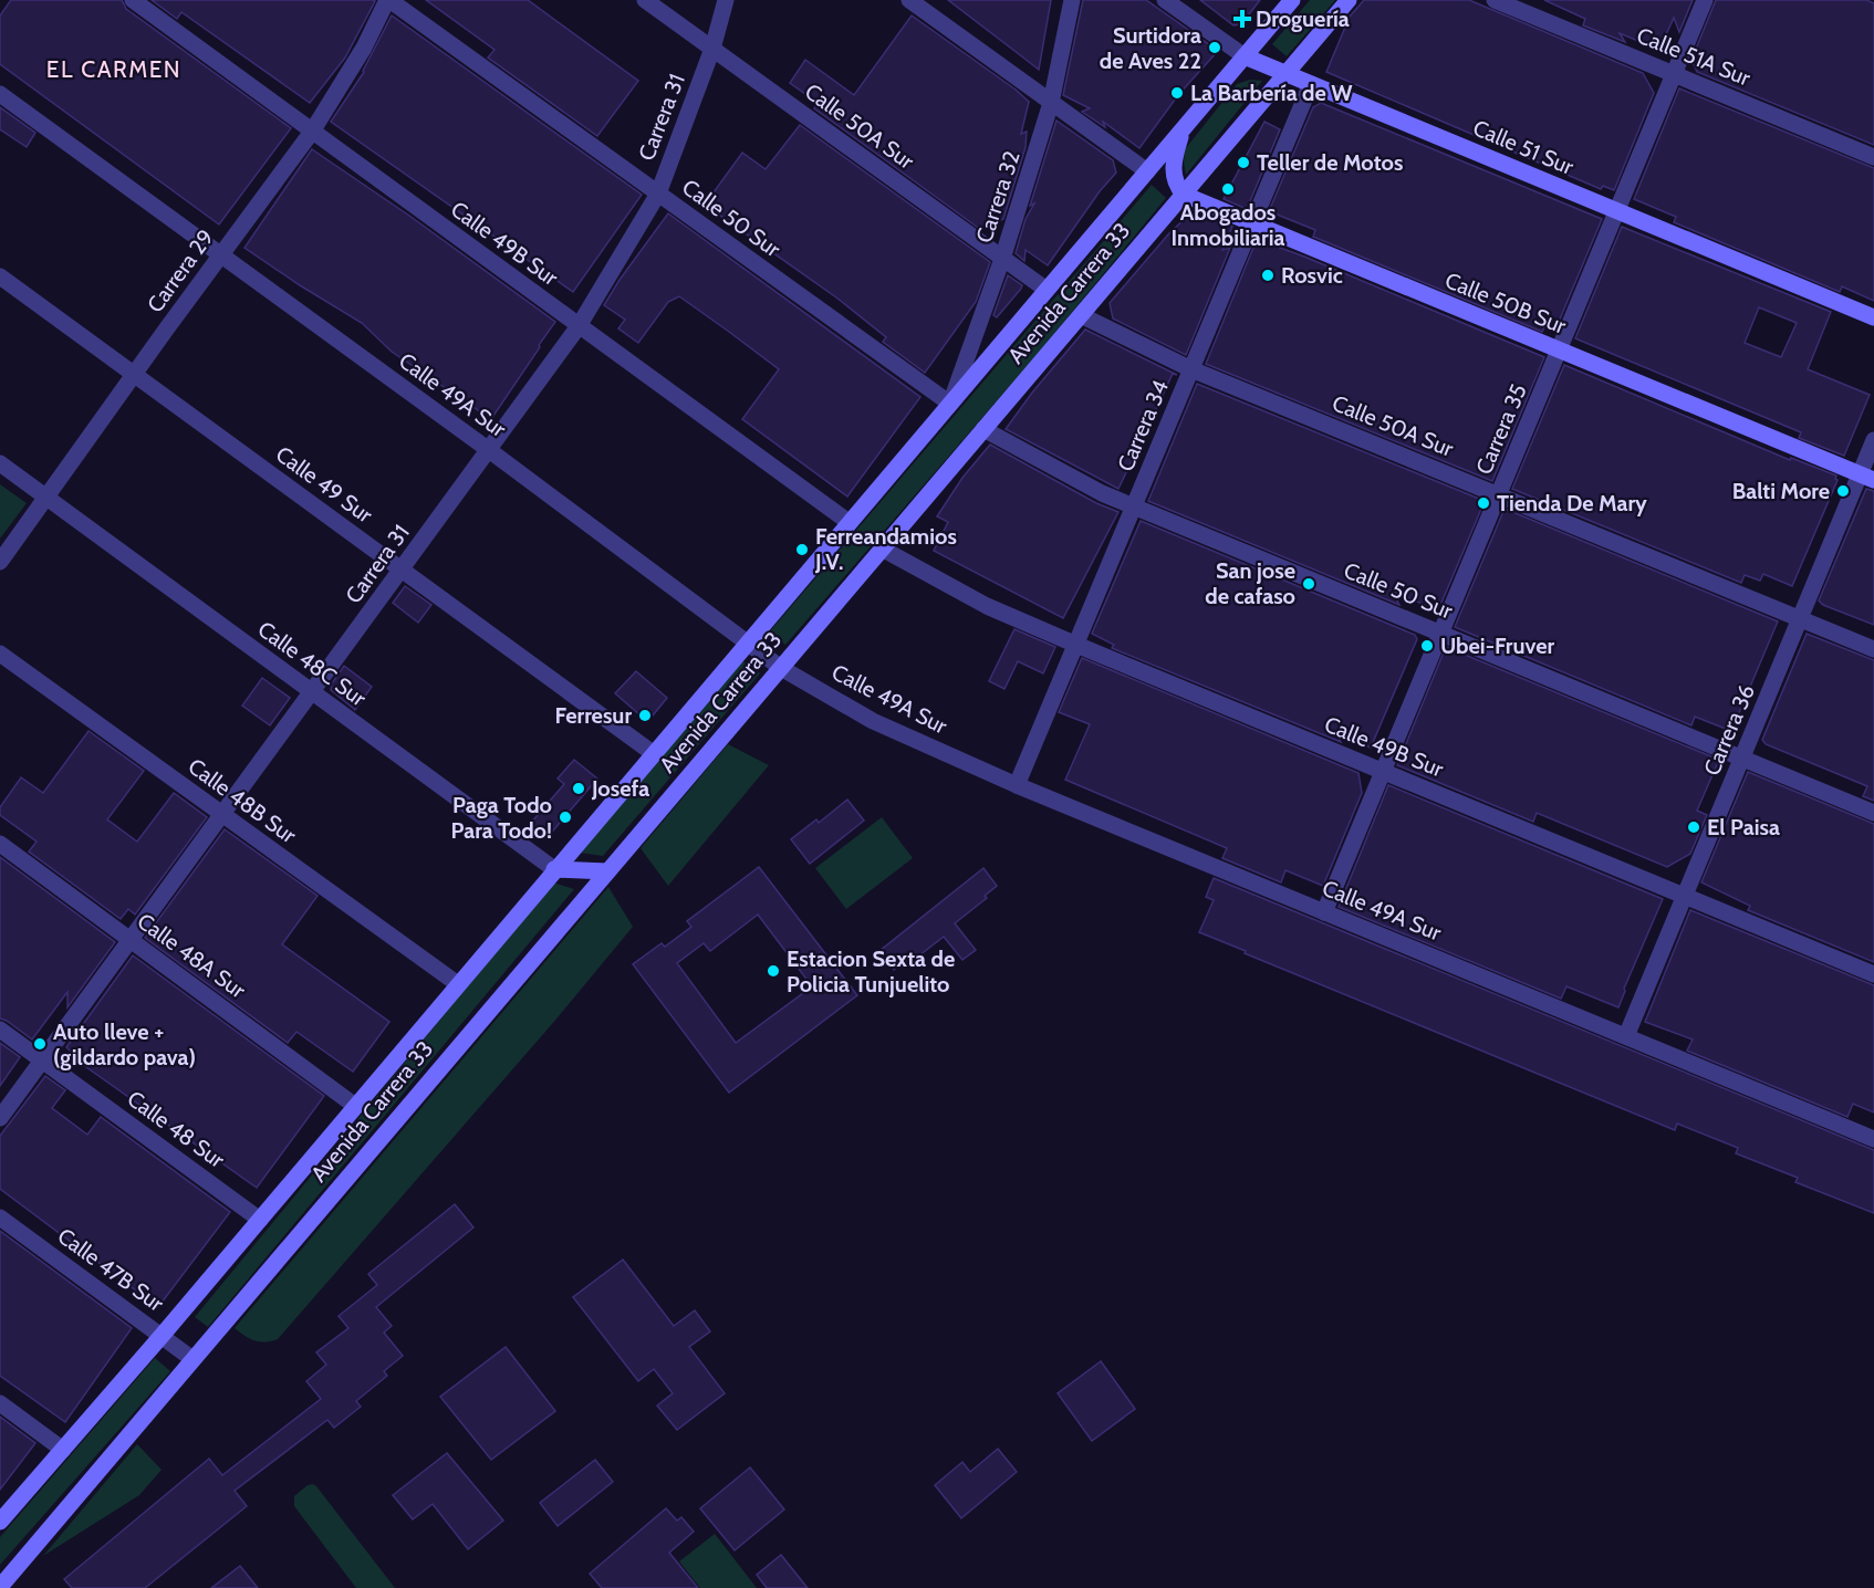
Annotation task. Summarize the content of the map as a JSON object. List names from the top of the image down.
{
  "streets": {
    "main road": ["Calle 51 Sur", "Avenida Carrera 33", "Calle 50B Sur"],
    "street": [
      "Calle 51A Sur",
      "Carrera 31",
      "Calle 50A Sur",
      "Carrera 32",
      "Calle 50 Sur",
      "Calle 49B Sur",
      "Carrera 29",
      "Calle 49A Sur",
      "Carrera 34",
      "Carrera 35",
      "Calle 49 Sur",
      "Calle 48C Sur",
      "Carrera 36",
      "Calle 48B Sur",
      "Calle 48A Sur",
      "Calle 48 Sur",
      "Calle 47B Sur"
    ]
  },
  "crossings": [
    ["Calle 51A Sur", "Carrera 35"],
    ["Carrera 31", "Calle 50A Sur"],
    ["Carrera 31", "Calle 50 Sur"],
    ["Carrera 31", "Calle 49B Sur"],
    ["Carrera 31", "Calle 49A Sur"],
    ["Carrera 31", "Calle 49 Sur"],
    ["Carrera 31", "Calle 48C Sur"],
    ["Carrera 31", "Calle 48B Sur"],
    ["Carrera 31", "Calle 48A Sur"],
    ["Carrera 31", "Calle 48 Sur"],
    ["Calle 50A Sur", "Carrera 32"],
    ["Calle 50A Sur", "Avenida Carrera 33"],
    ["Calle 50A Sur", "Carrera 34"],
    ["Calle 50A Sur", "Carrera 35"],
    ["Calle 50A Sur", "Carrera 36"],
    ["Calle 51 Sur", "Avenida Carrera 33"],
    ["Calle 51 Sur", "Carrera 34"],
    ["Calle 51 Sur", "Carrera 35"],
    ["Carrera 32", "Calle 50 Sur"],
    ["Carrera 32", "Avenida Carrera 33"],
    ["Calle 50 Sur", "Carrera 29"],
    ["Calle 50 Sur", "Avenida Carrera 33"],
    ["Calle 50 Sur", "Carrera 34"],
    ["Calle 50 Sur", "Carrera 35"],
    ["Calle 50 Sur", "Carrera 36"],
    ["Calle 49B Sur", "Carrera 29"],
    ["Calle 49B Sur", "Avenida Carrera 33"],
    ["Calle 49B Sur", "Carrera 34"],
    ["Calle 49B Sur", "Carrera 35"],
    ["Calle 49B Sur", "Carrera 36"],
    ["Carrera 29", "Calle 49A Sur"],
    ["Carrera 29", "Calle 49 Sur"],
    ["Carrera 29", "Calle 48C Sur"],
    ["Avenida Carrera 33", "Calle 50B Sur"],
    ["Avenida Carrera 33", "Calle 49A Sur"],
    ["Avenida Carrera 33", "Calle 49 Sur"],
    ["Avenida Carrera 33", "Calle 48C Sur"],
    ["Avenida Carrera 33", "Calle 48B Sur"],
    ["Avenida Carrera 33", "Calle 48A Sur"],
    ["Avenida Carrera 33", "Calle 48 Sur"],
    ["Avenida Carrera 33", "Calle 47B Sur"],
    ["Calle 50B Sur", "Carrera 34"],
    ["Calle 50B Sur", "Carrera 35"],
    ["Calle 50B Sur", "Carrera 36"],
    ["Calle 49A Sur", "Carrera 34"],
    ["Calle 49A Sur", "Carrera 35"],
    ["Calle 49A Sur", "Carrera 36"]
  ],
  "districts": ["EL CARMEN"],
  "places": {
    "health": ["Droguería"],
    "other": [
      "Surtidora de Aves 22",
      "La Barbería de W",
      "Teller de Motos",
      "Abogados Inmobiliaria",
      "Rosvic",
      "Balti More",
      "Tienda De Mary",
      "Ferreandamios J.V.",
      "San jose de cafaso",
      "Ubei-Fruver",
      "Ferresur",
      "Josefa",
      "Paga Todo Para Todo!",
      "El Paisa",
      "Estacion Sexta de Policia Tunjuelito",
      "Auto lleve + (gildardo pava)"
    ]
  }
}
